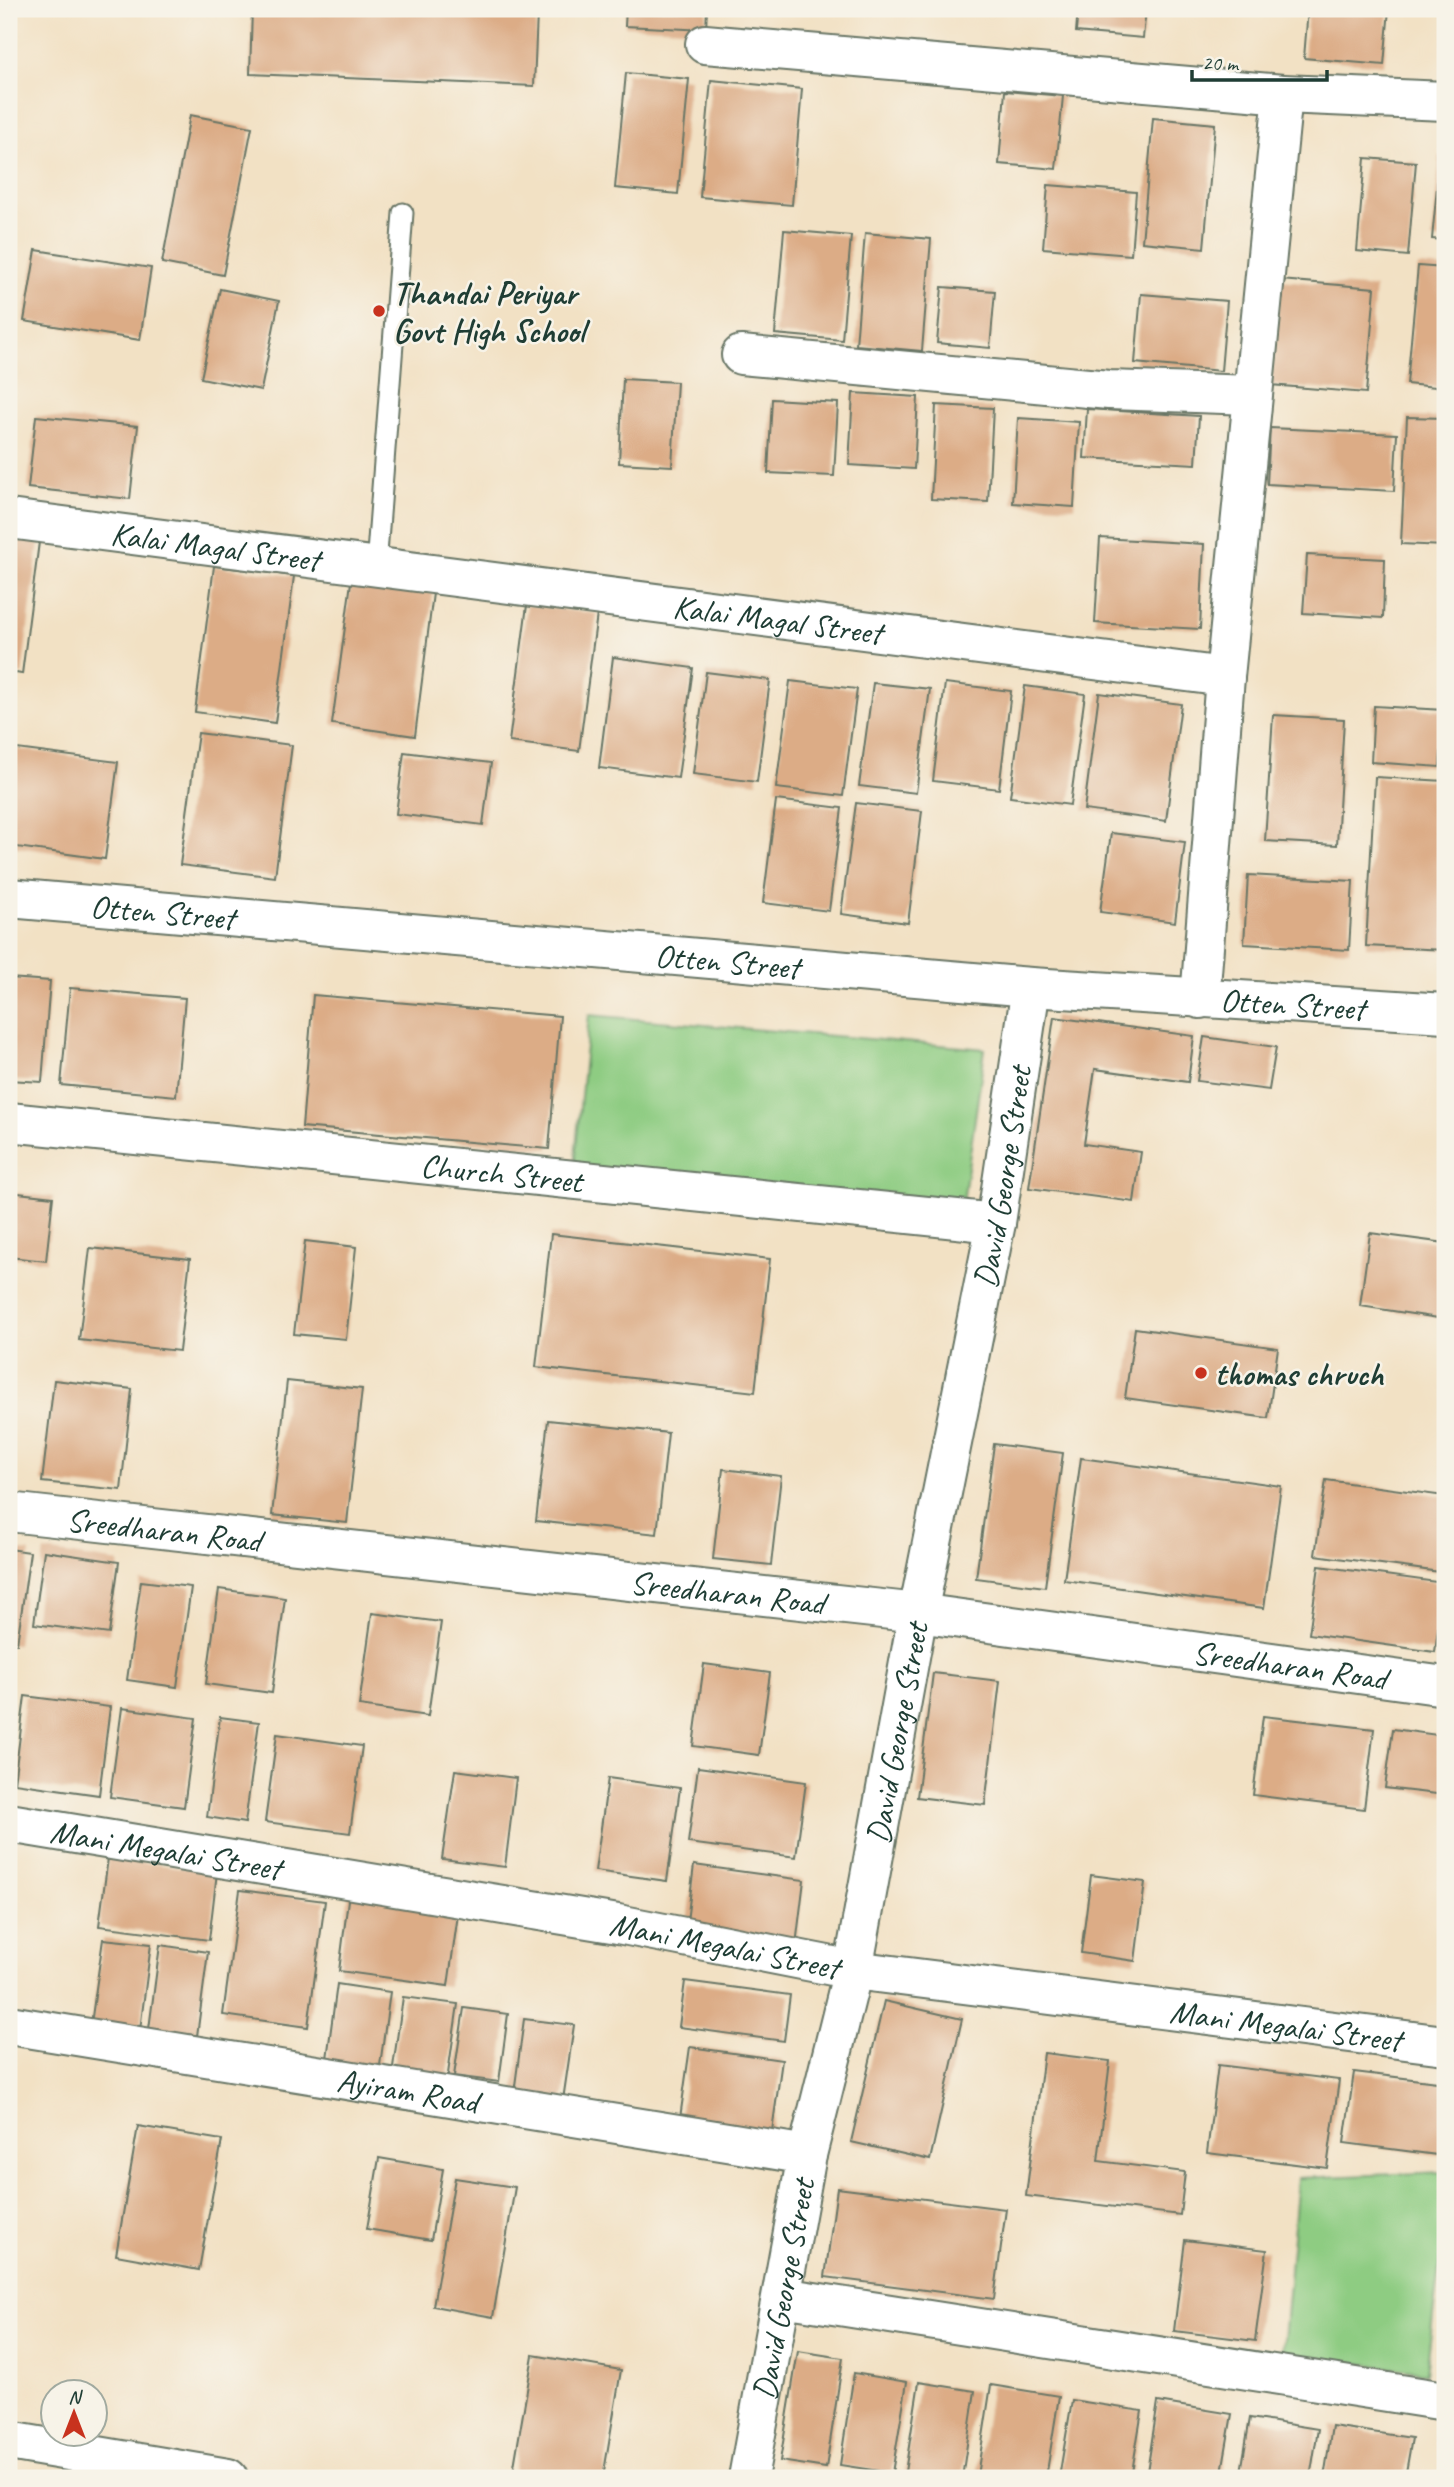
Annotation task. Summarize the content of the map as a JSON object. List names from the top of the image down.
{
  "streets": {
    "street": [
      "Kalai Magal Street",
      "Otten Street",
      "Church Street",
      "David George Street",
      "Sreedharan Road",
      "Mani Megalai Street",
      "Ayiram Road"
    ]
  },
  "crossings": [
    ["Otten Street", "David George Street"],
    ["Church Street", "David George Street"],
    ["David George Street", "Sreedharan Road"],
    ["David George Street", "Mani Megalai Street"],
    ["David George Street", "Ayiram Road"]
  ],
  "places": ["Thandai Periyar Govt High School", "thomas chruch"],
  "scale_bar": "20 m",
  "north": "top"
}
